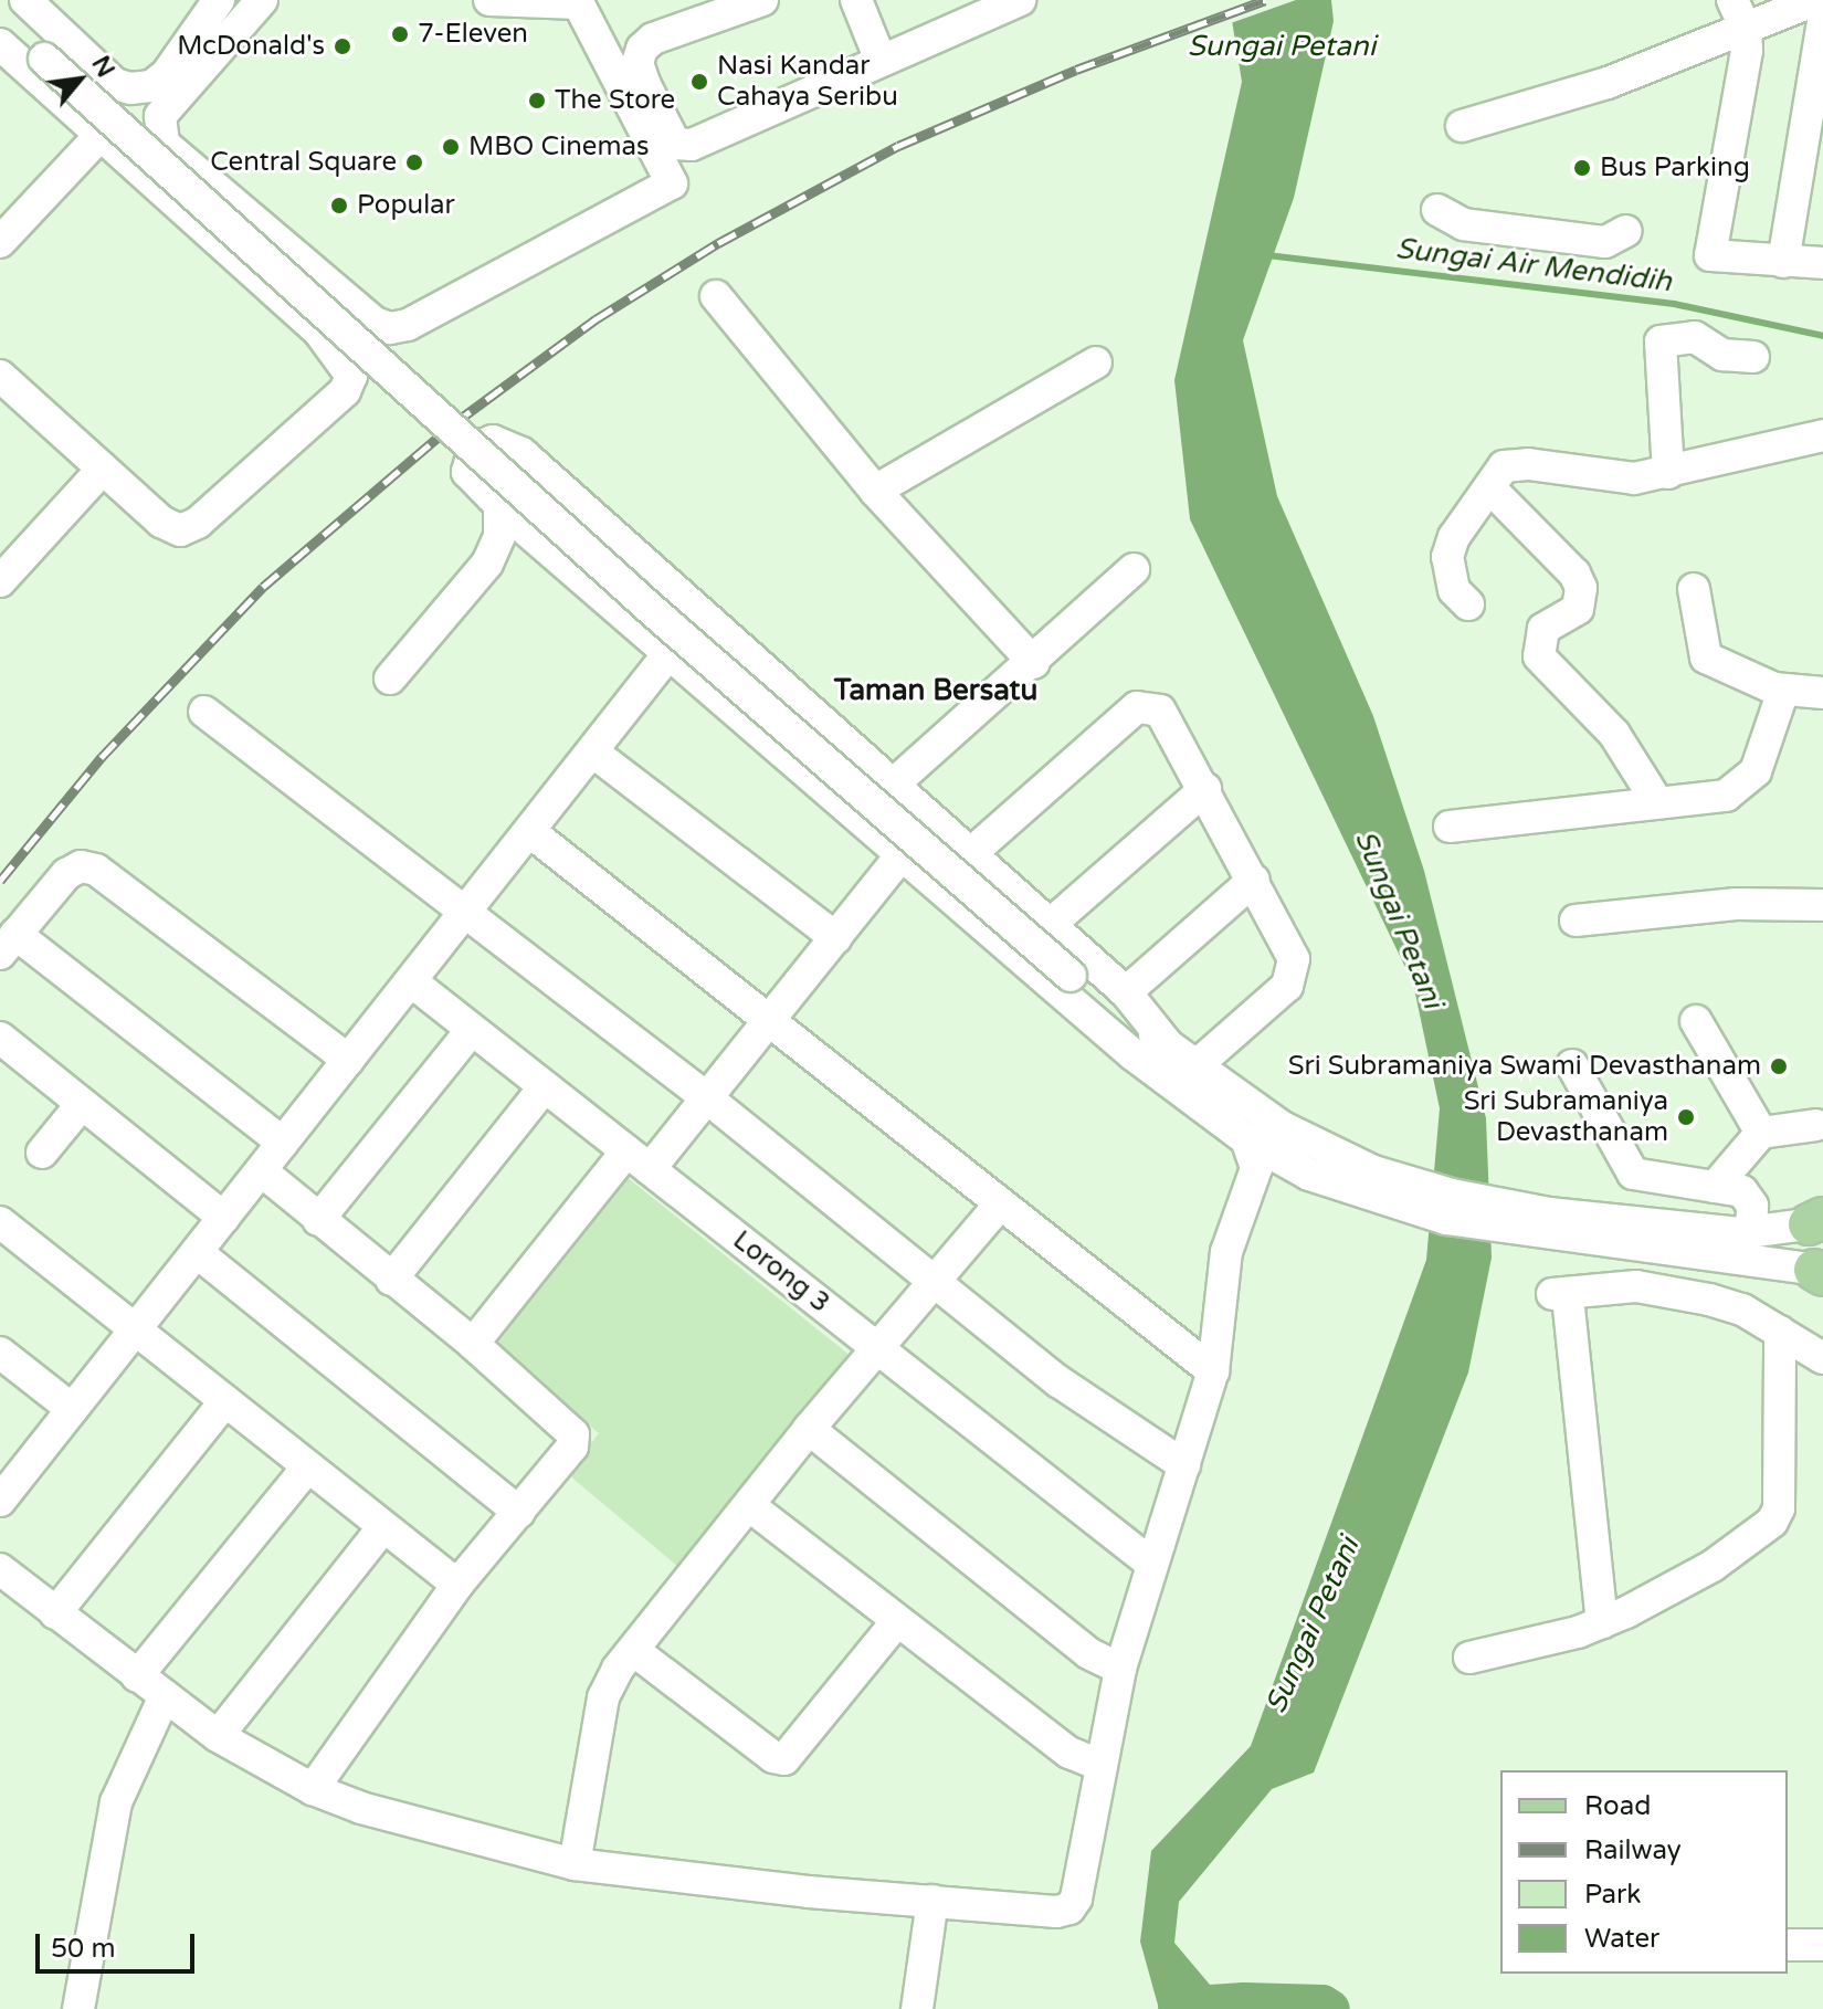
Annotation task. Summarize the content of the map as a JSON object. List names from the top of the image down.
{
  "streets": {
    "street": ["Lorong 3"]
  },
  "districts": ["Taman Bersatu"],
  "water": ["Sungai Petani", "Sungai Air Mendidih"],
  "places": [
    "7-Eleven",
    "McDonald's",
    "Nasi Kandar Cahaya Seribu",
    "The Store",
    "MBO Cinemas",
    "Central Square",
    "Bus Parking",
    "Popular",
    "Sri Subramaniya Swami Devasthanam",
    "Sri Subramaniya Devasthanam"
  ],
  "legend": [
    "Road",
    "Railway",
    "Park",
    "Water"
  ],
  "scale_bar": "50 m",
  "north": "top right"
}
